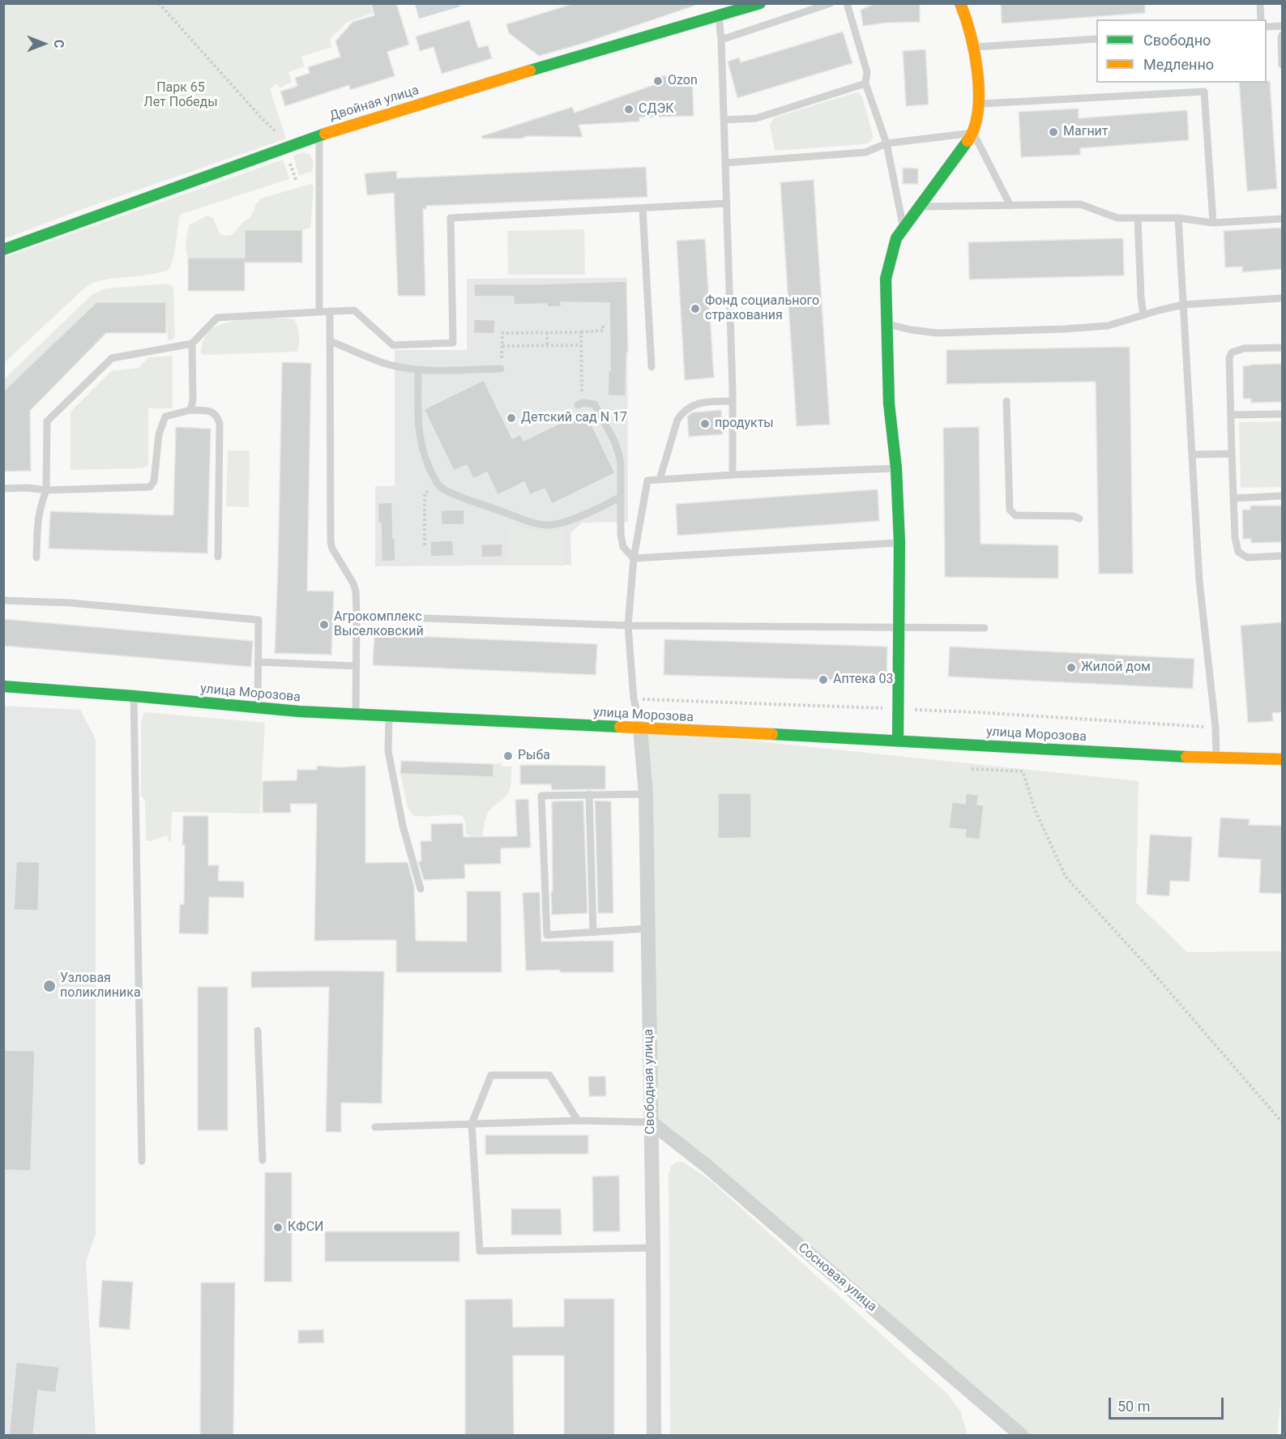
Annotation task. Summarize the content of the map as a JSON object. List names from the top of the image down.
{
  "streets": {
    "street": [
      "Двойная улица",
      "улица Морозова",
      "Свободная улица",
      "Сосновая улица"
    ]
  },
  "crossings": [
    ["улица Морозова", "Свободная улица"],
    ["Свободная улица", "Сосновая улица"]
  ],
  "parks": ["Парк 65 Лет Победы"],
  "places": [
    "Ozon",
    "СДЭК",
    "Магнит",
    "Фонд социального страхования",
    "Детский сад N 17",
    "продукты",
    "Агрокомплекс Выселковский",
    "Жилой дом",
    "Аптека 03",
    "Рыба",
    "Узловая поликлиника",
    "КФСИ"
  ],
  "legend": ["Свободно", "Медленно"],
  "scale_bar": "50 m",
  "north": "right"
}
